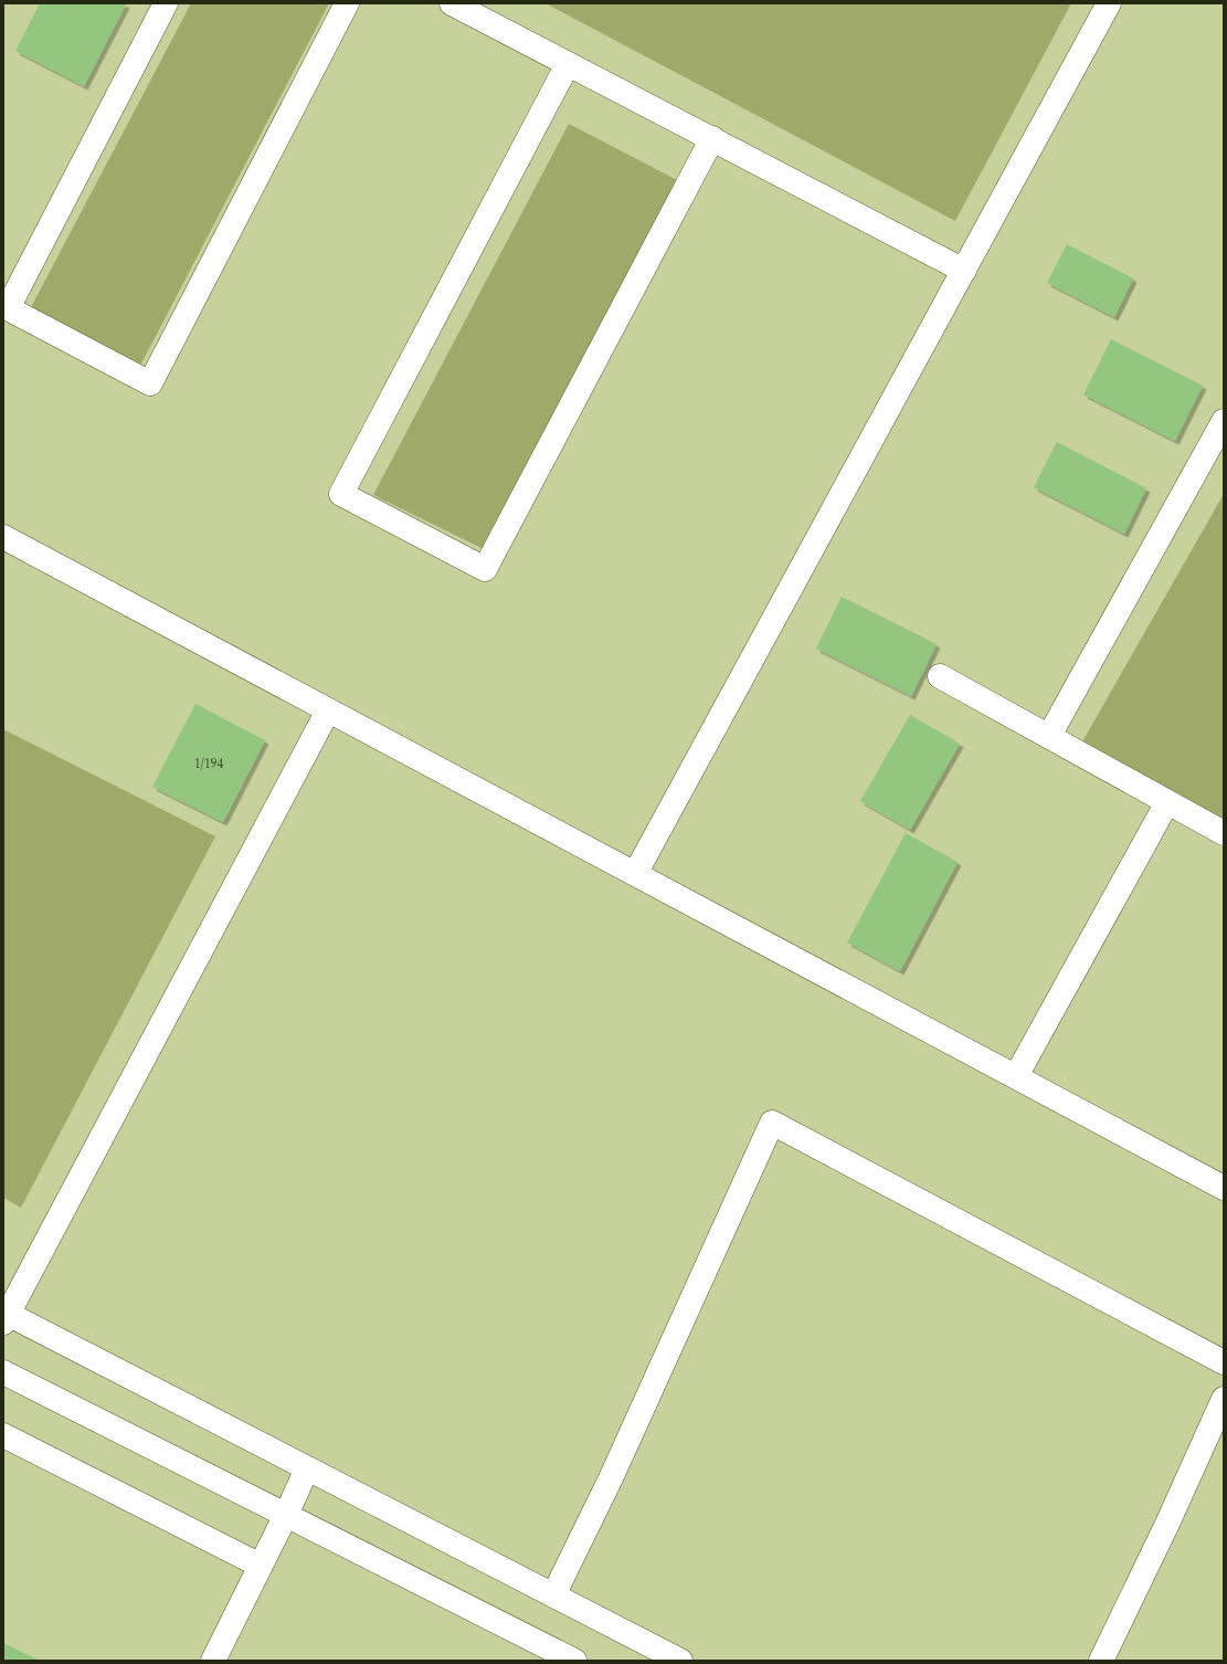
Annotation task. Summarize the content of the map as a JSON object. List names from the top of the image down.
{
  "house_numbers": ["1/194"]
}
